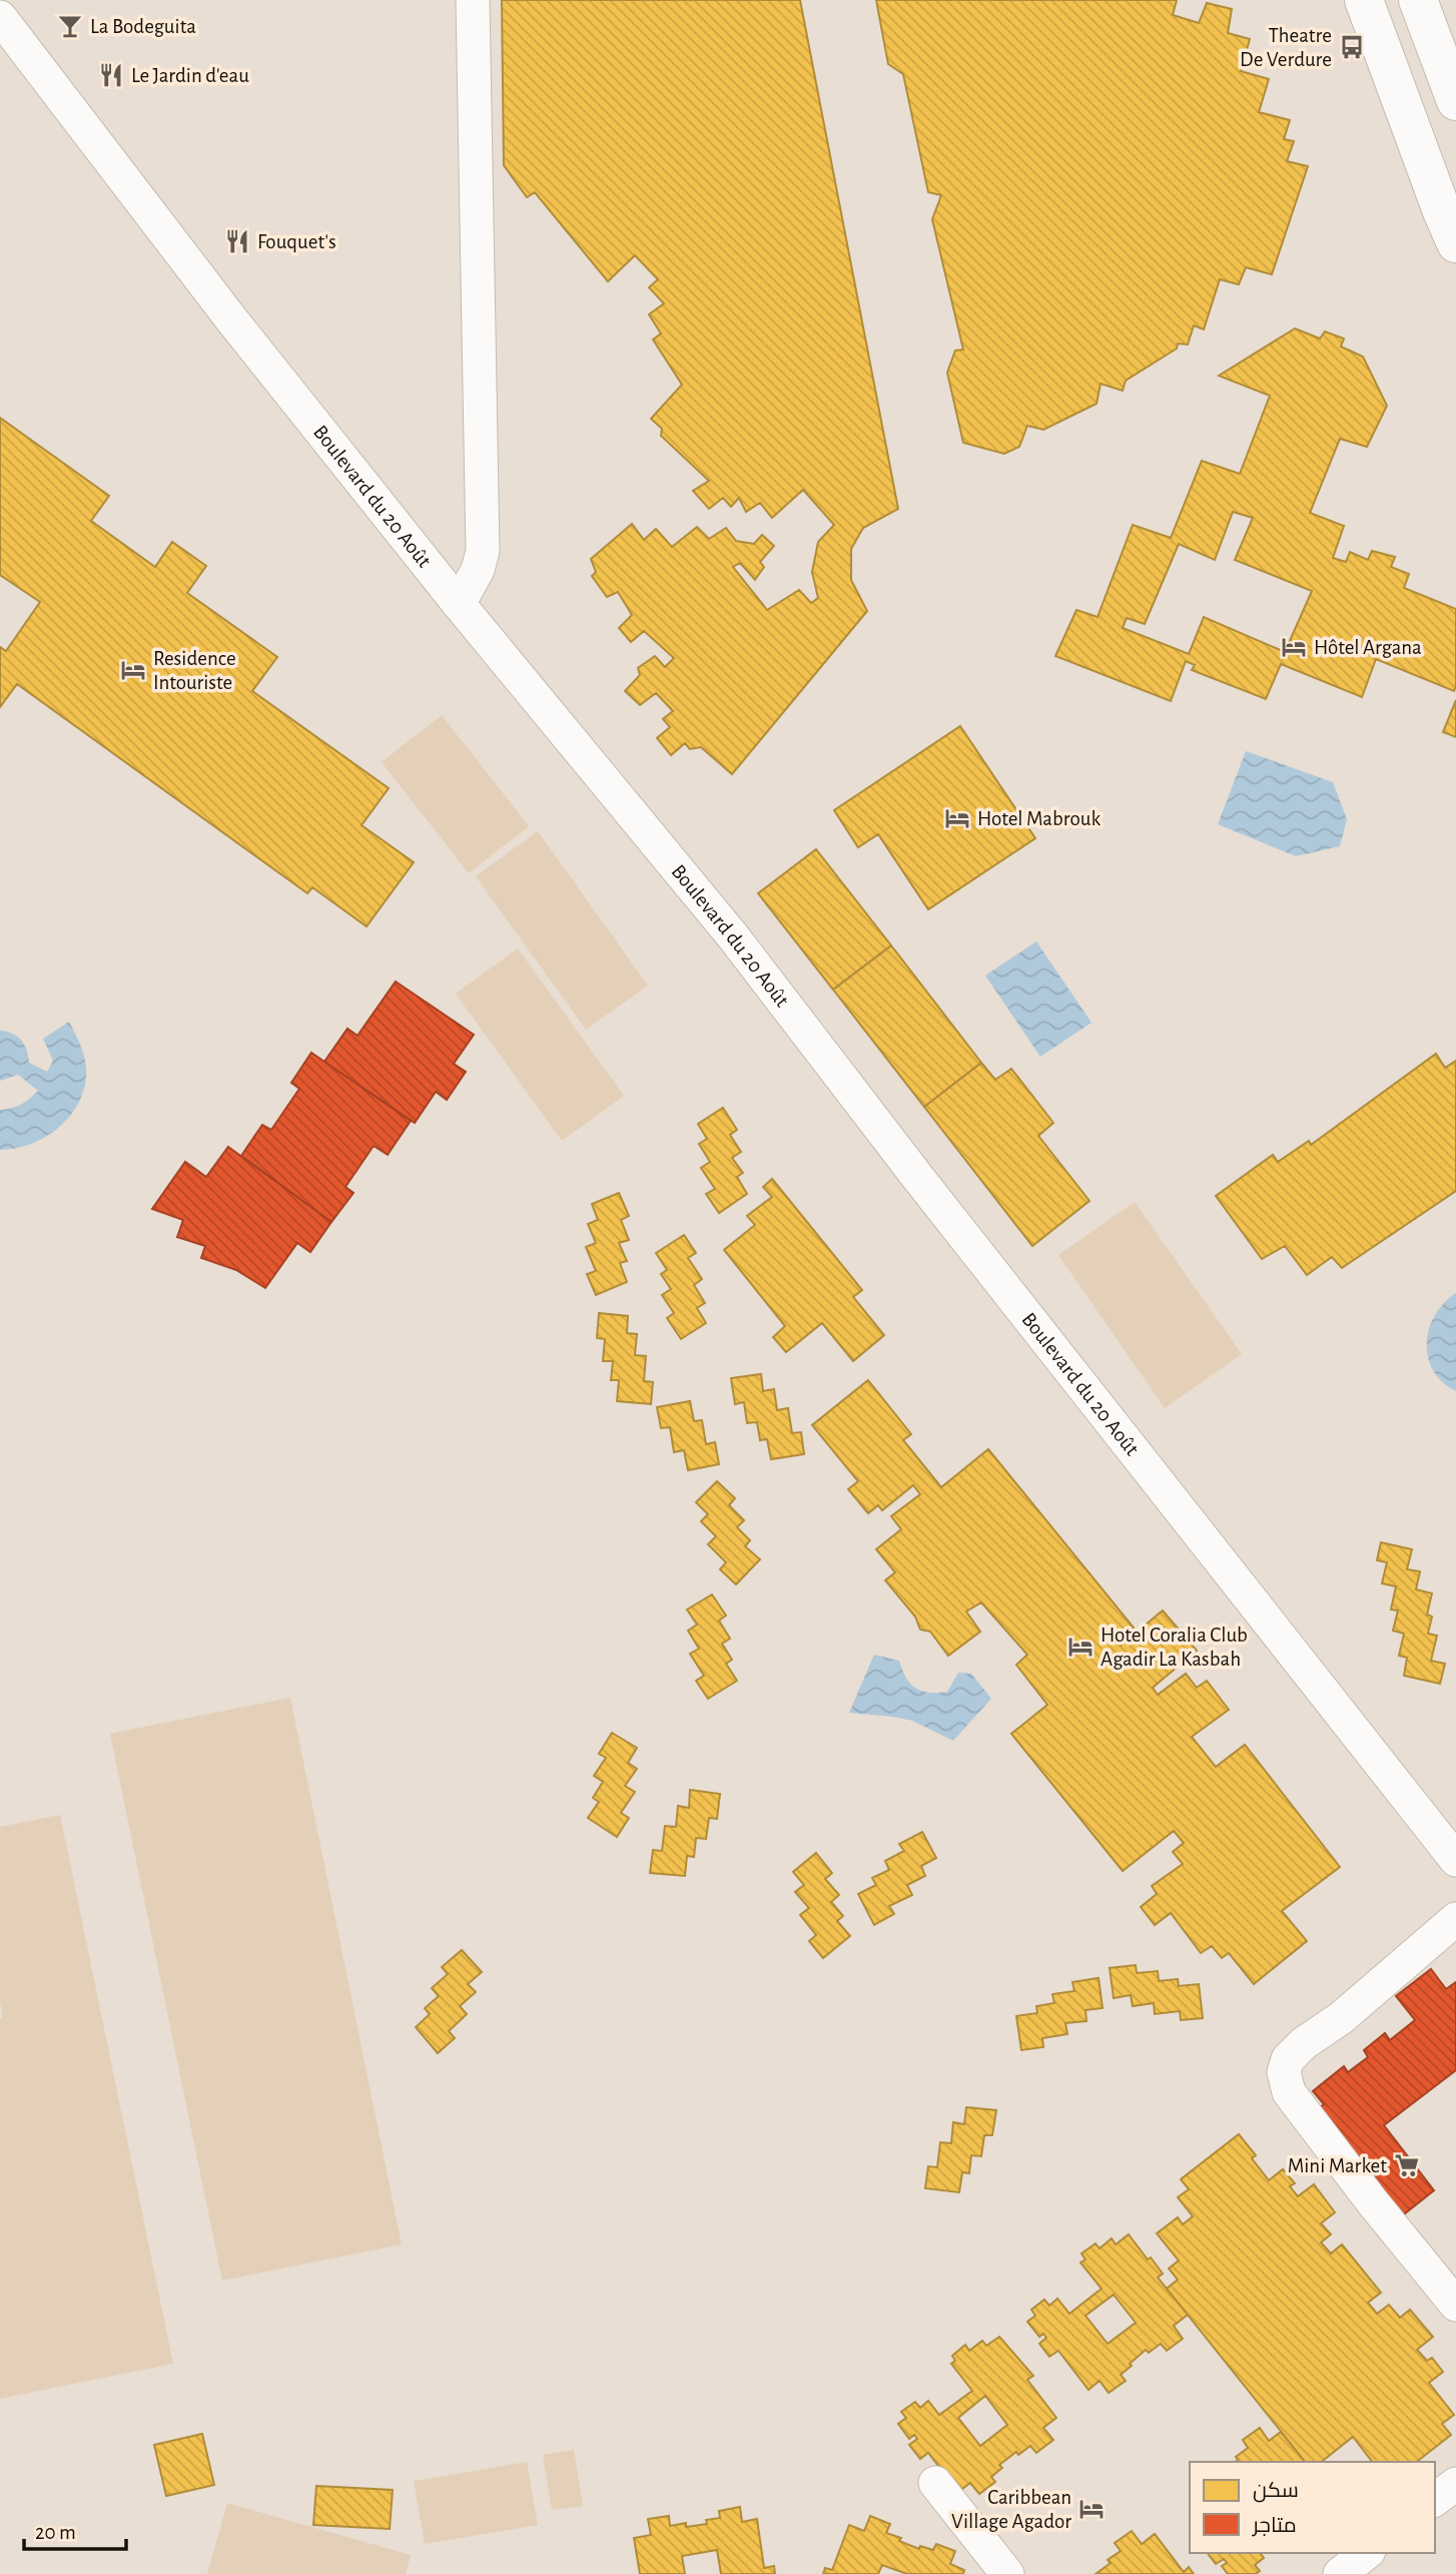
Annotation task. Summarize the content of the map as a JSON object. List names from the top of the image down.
{
  "streets": {
    "street": ["Boulevard du 20 Août"]
  },
  "places": {
    "bar": ["La Bodeguita"],
    "bus stop": ["Theatre De Verdure"],
    "restaurant": ["Le Jardin d'eau", "Fouquet's"],
    "hotel": [
      "Hôtel Argana",
      "Residence Intouriste",
      "Hotel Mabrouk",
      "Hotel Coralia Club Agadir La Kasbah",
      "Caribbean Village Agador"
    ],
    "supermarket": ["Mini Market"]
  },
  "legend": ["سكن", "متاجر"],
  "scale_bar": "20 m"
}
